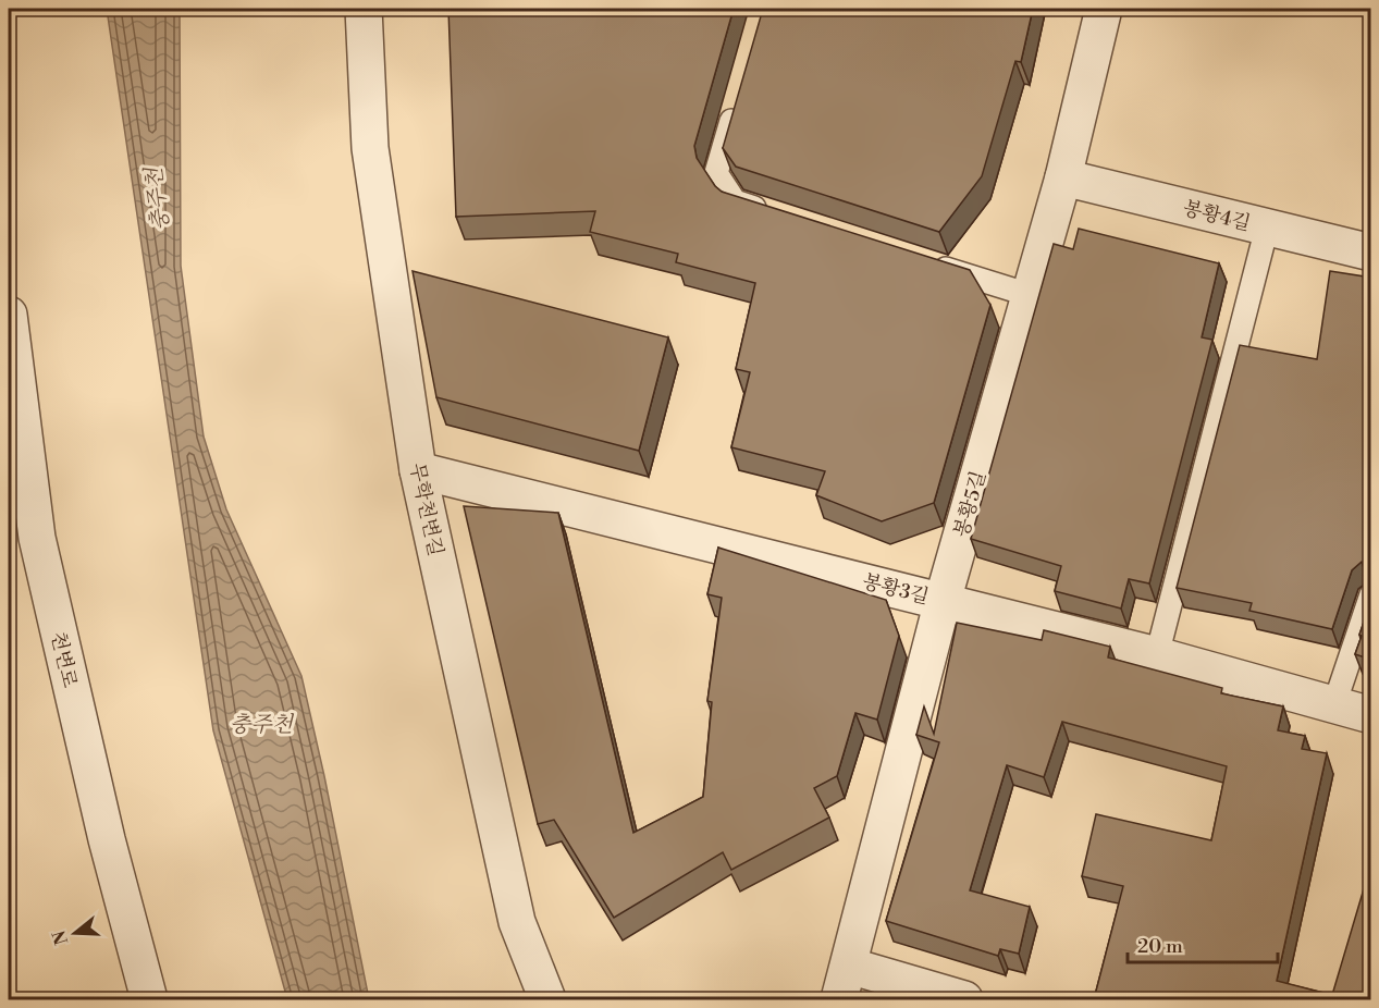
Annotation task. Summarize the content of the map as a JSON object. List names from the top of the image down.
{
  "streets": {
    "street": [
      "봉황4길",
      "봉황5길",
      "무학천변길",
      "봉황3길",
      "천변로"
    ]
  },
  "crossings": [
    ["봉황4길", "봉황5길"],
    ["봉황5길", "봉황3길"],
    ["무학천변길", "봉황3길"]
  ],
  "water": ["충주천"],
  "scale_bar": "20 m",
  "north": "left"
}
